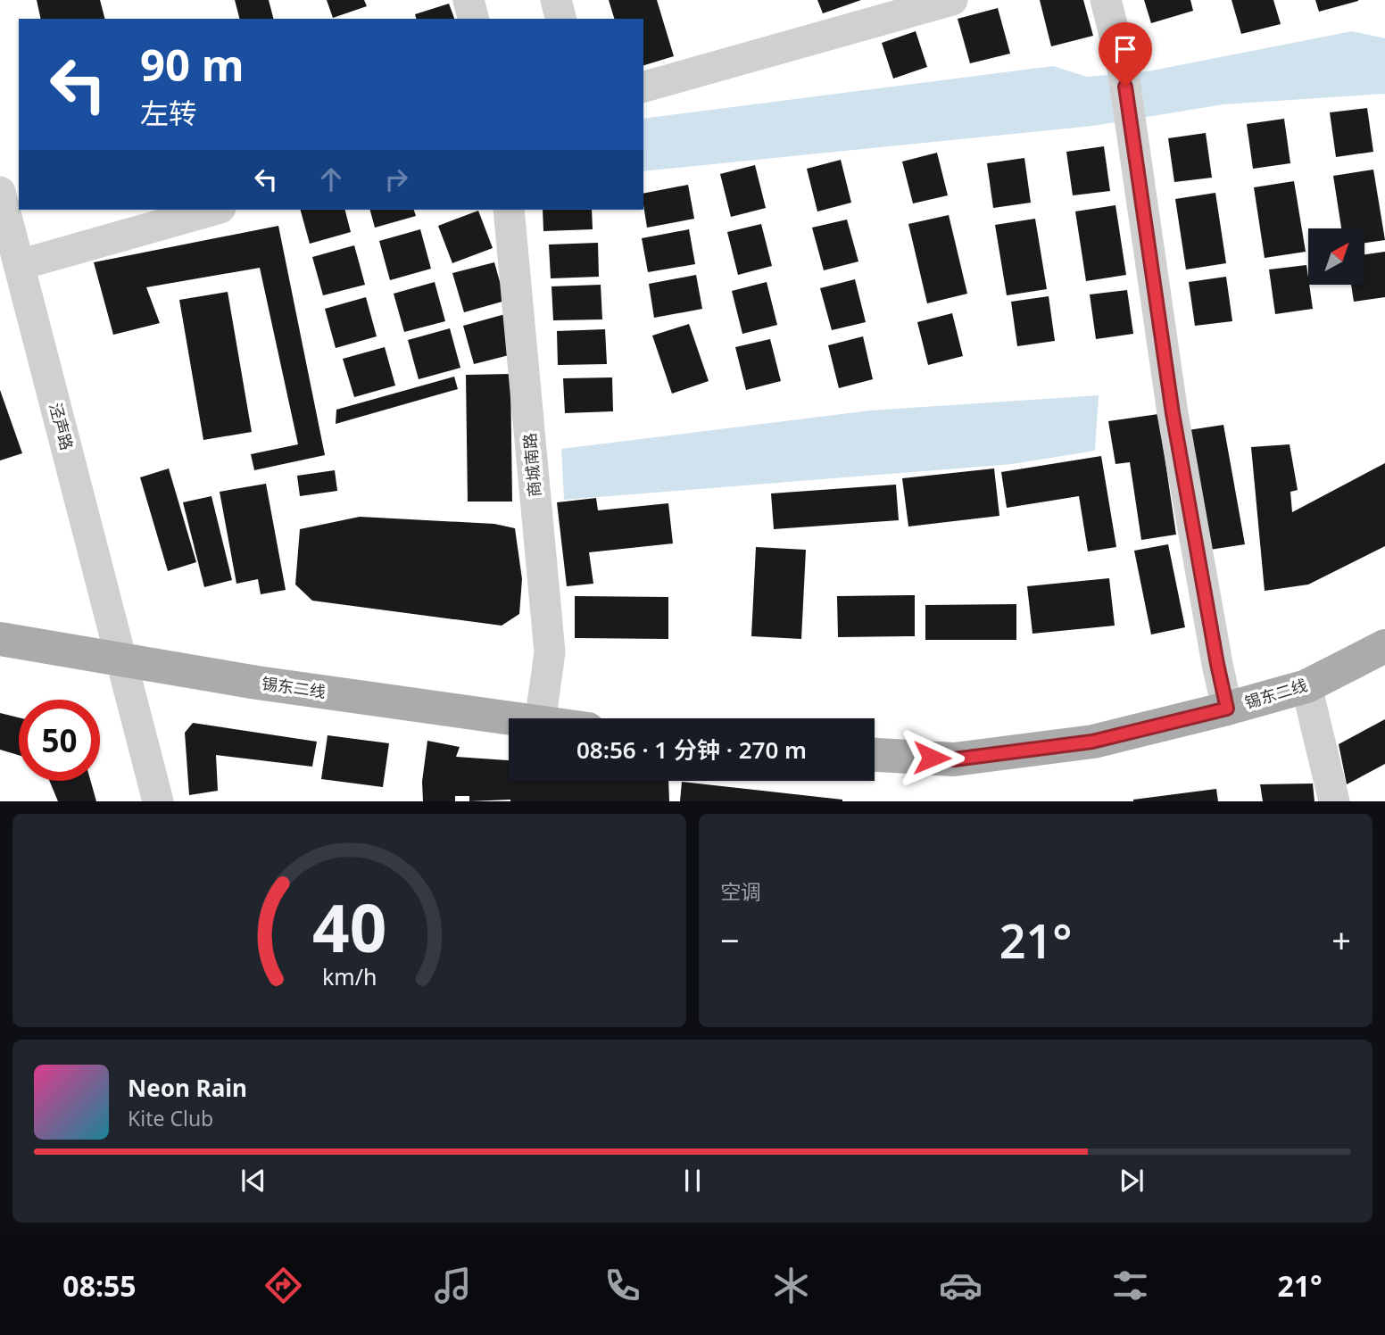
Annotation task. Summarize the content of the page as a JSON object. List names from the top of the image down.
{
  "streets": {
    "main road": ["锡东二线"],
    "street": ["泾声路", "商城南路"]
  },
  "crossings": [
    ["泾声路", "锡东二线"]
  ],
  "north": "top right",
  "page": {
    "turn": ["90 m", "左转"],
    "limit": "50",
    "trip": "08:56 · 1 分钟 · 270 m",
    "tile": "空调",
    "heat": ["−", "21°", "+"],
    "song": ["Neon Rain", "Kite Club"],
    "tabs": ["08:55", "21°"],
    "gauge": ["40", "km/h"]
  }
}
